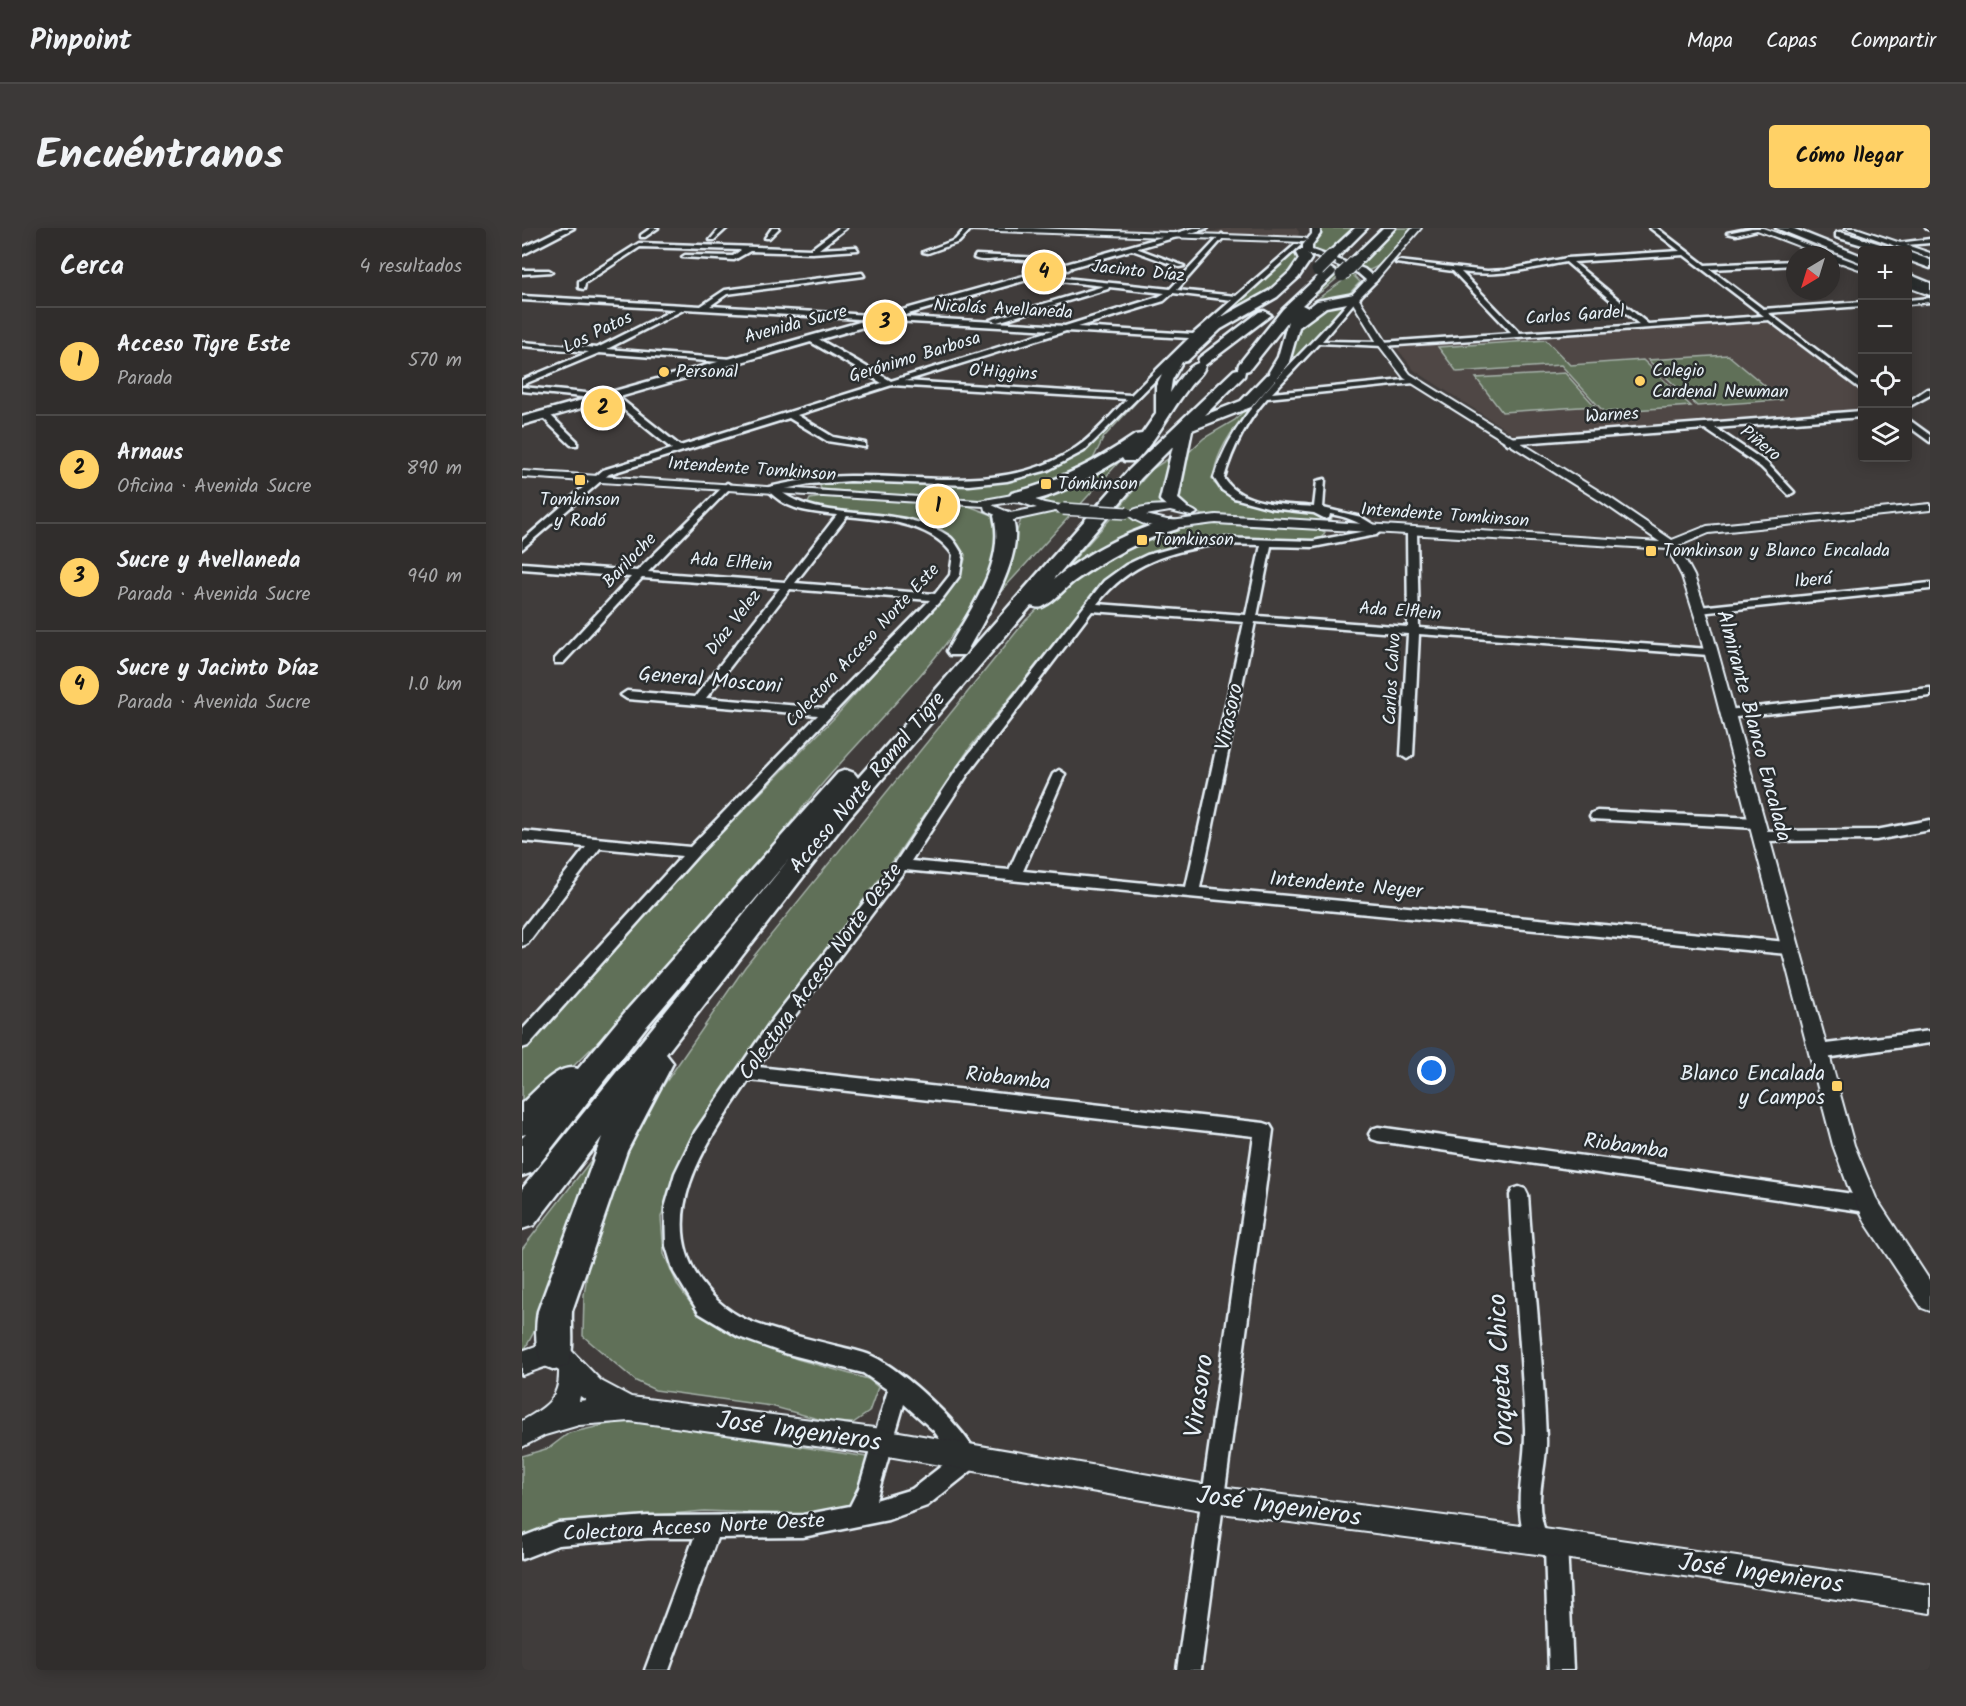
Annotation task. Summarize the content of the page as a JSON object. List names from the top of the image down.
{
  "streets": {
    "highway": ["Acceso Norte Ramal Tigre"],
    "main road": ["Avenida Sucre"],
    "street": [
      "Jacinto Díaz",
      "Nicolás Avellaneda",
      "Carlos Gardel",
      "Los Patos",
      "Gerónimo Barbosa",
      "O'Higgins",
      "Warnes",
      "Piñero",
      "Intendente Tomkinson",
      "Bariloche",
      "Ada Elflein",
      "Iberá",
      "Díaz Velez",
      "Colectora Acceso Norte Este",
      "Carlos Calvo",
      "General Mosconi",
      "Virasoro",
      "Almirante Blanco Encalada",
      "Intendente Neyer",
      "Colectora Acceso Norte Oeste",
      "Riobamba",
      "Orqueta Chico",
      "José Ingenieros"
    ]
  },
  "crossings": [
    ["Jacinto Díaz", "Avenida Sucre"],
    ["Jacinto Díaz", "Gerónimo Barbosa"],
    ["Nicolás Avellaneda", "Avenida Sucre"],
    ["Nicolás Avellaneda", "Los Patos"],
    ["Nicolás Avellaneda", "Gerónimo Barbosa"],
    ["Carlos Gardel", "Almirante Blanco Encalada"],
    ["Avenida Sucre", "O'Higgins"],
    ["Gerónimo Barbosa", "O'Higgins"],
    ["Gerónimo Barbosa", "Intendente Tomkinson"],
    ["Warnes", "Piñero"],
    ["Warnes", "Almirante Blanco Encalada"],
    ["Intendente Tomkinson", "Bariloche"],
    ["Intendente Tomkinson", "Colectora Acceso Norte Este"],
    ["Intendente Tomkinson", "Carlos Calvo"],
    ["Intendente Tomkinson", "Almirante Blanco Encalada"],
    ["Intendente Tomkinson", "Colectora Acceso Norte Oeste"],
    ["Bariloche", "Ada Elflein"],
    ["Ada Elflein", "Díaz Velez"],
    ["Ada Elflein", "Colectora Acceso Norte Este"],
    ["Ada Elflein", "Carlos Calvo"],
    ["Ada Elflein", "Virasoro"],
    ["Ada Elflein", "Almirante Blanco Encalada"],
    ["Ada Elflein", "Colectora Acceso Norte Oeste"],
    ["Iberá", "Almirante Blanco Encalada"],
    ["Díaz Velez", "Colectora Acceso Norte Este"],
    ["Díaz Velez", "General Mosconi"],
    ["Colectora Acceso Norte Este", "General Mosconi"],
    ["Virasoro", "Intendente Neyer"],
    ["Virasoro", "Colectora Acceso Norte Oeste"],
    ["Virasoro", "Riobamba"],
    ["Virasoro", "José Ingenieros"],
    ["Almirante Blanco Encalada", "Intendente Neyer"],
    ["Almirante Blanco Encalada", "Riobamba"],
    ["Intendente Neyer", "Colectora Acceso Norte Oeste"],
    ["Colectora Acceso Norte Oeste", "Riobamba"],
    ["Colectora Acceso Norte Oeste", "José Ingenieros"],
    ["Orqueta Chico", "José Ingenieros"]
  ],
  "places": {
    "other": ["Personal", "Colegio Cardenal Newman"],
    "transit": [
      "Tomkinson y Rodó",
      "Tómkinson",
      "Tomkinson",
      "Tomkinson y Blanco Encalada",
      "Blanco Encalada y Campos"
    ]
  },
  "north": "bottom left",
  "page": {
    "header": "Pinpoint",
    "nav": ["Mapa", "Capas", "Compartir"],
    "title": "Encuéntranos",
    "buttons": "Cómo llegar",
    "heading": ["Cerca", "4 resultados"],
    "map_buttons": ["+", "−"],
    "pins": [
      "4",
      "3",
      "2",
      "1"
    ],
    "list": [
      {
        "mark": "1",
        "name": "Acceso Tigre Este",
        "note": "Parada",
        "value": "570 m"
      },
      {
        "mark": "2",
        "name": "Arnaus",
        "note": "Oficina · Avenida Sucre",
        "value": "890 m"
      },
      {
        "mark": "3",
        "name": "Sucre y Avellaneda",
        "note": "Parada · Avenida Sucre",
        "value": "940 m"
      },
      {
        "mark": "4",
        "name": "Sucre y Jacinto Díaz",
        "note": "Parada · Avenida Sucre",
        "value": "1.0 km"
      }
    ]
  }
}
